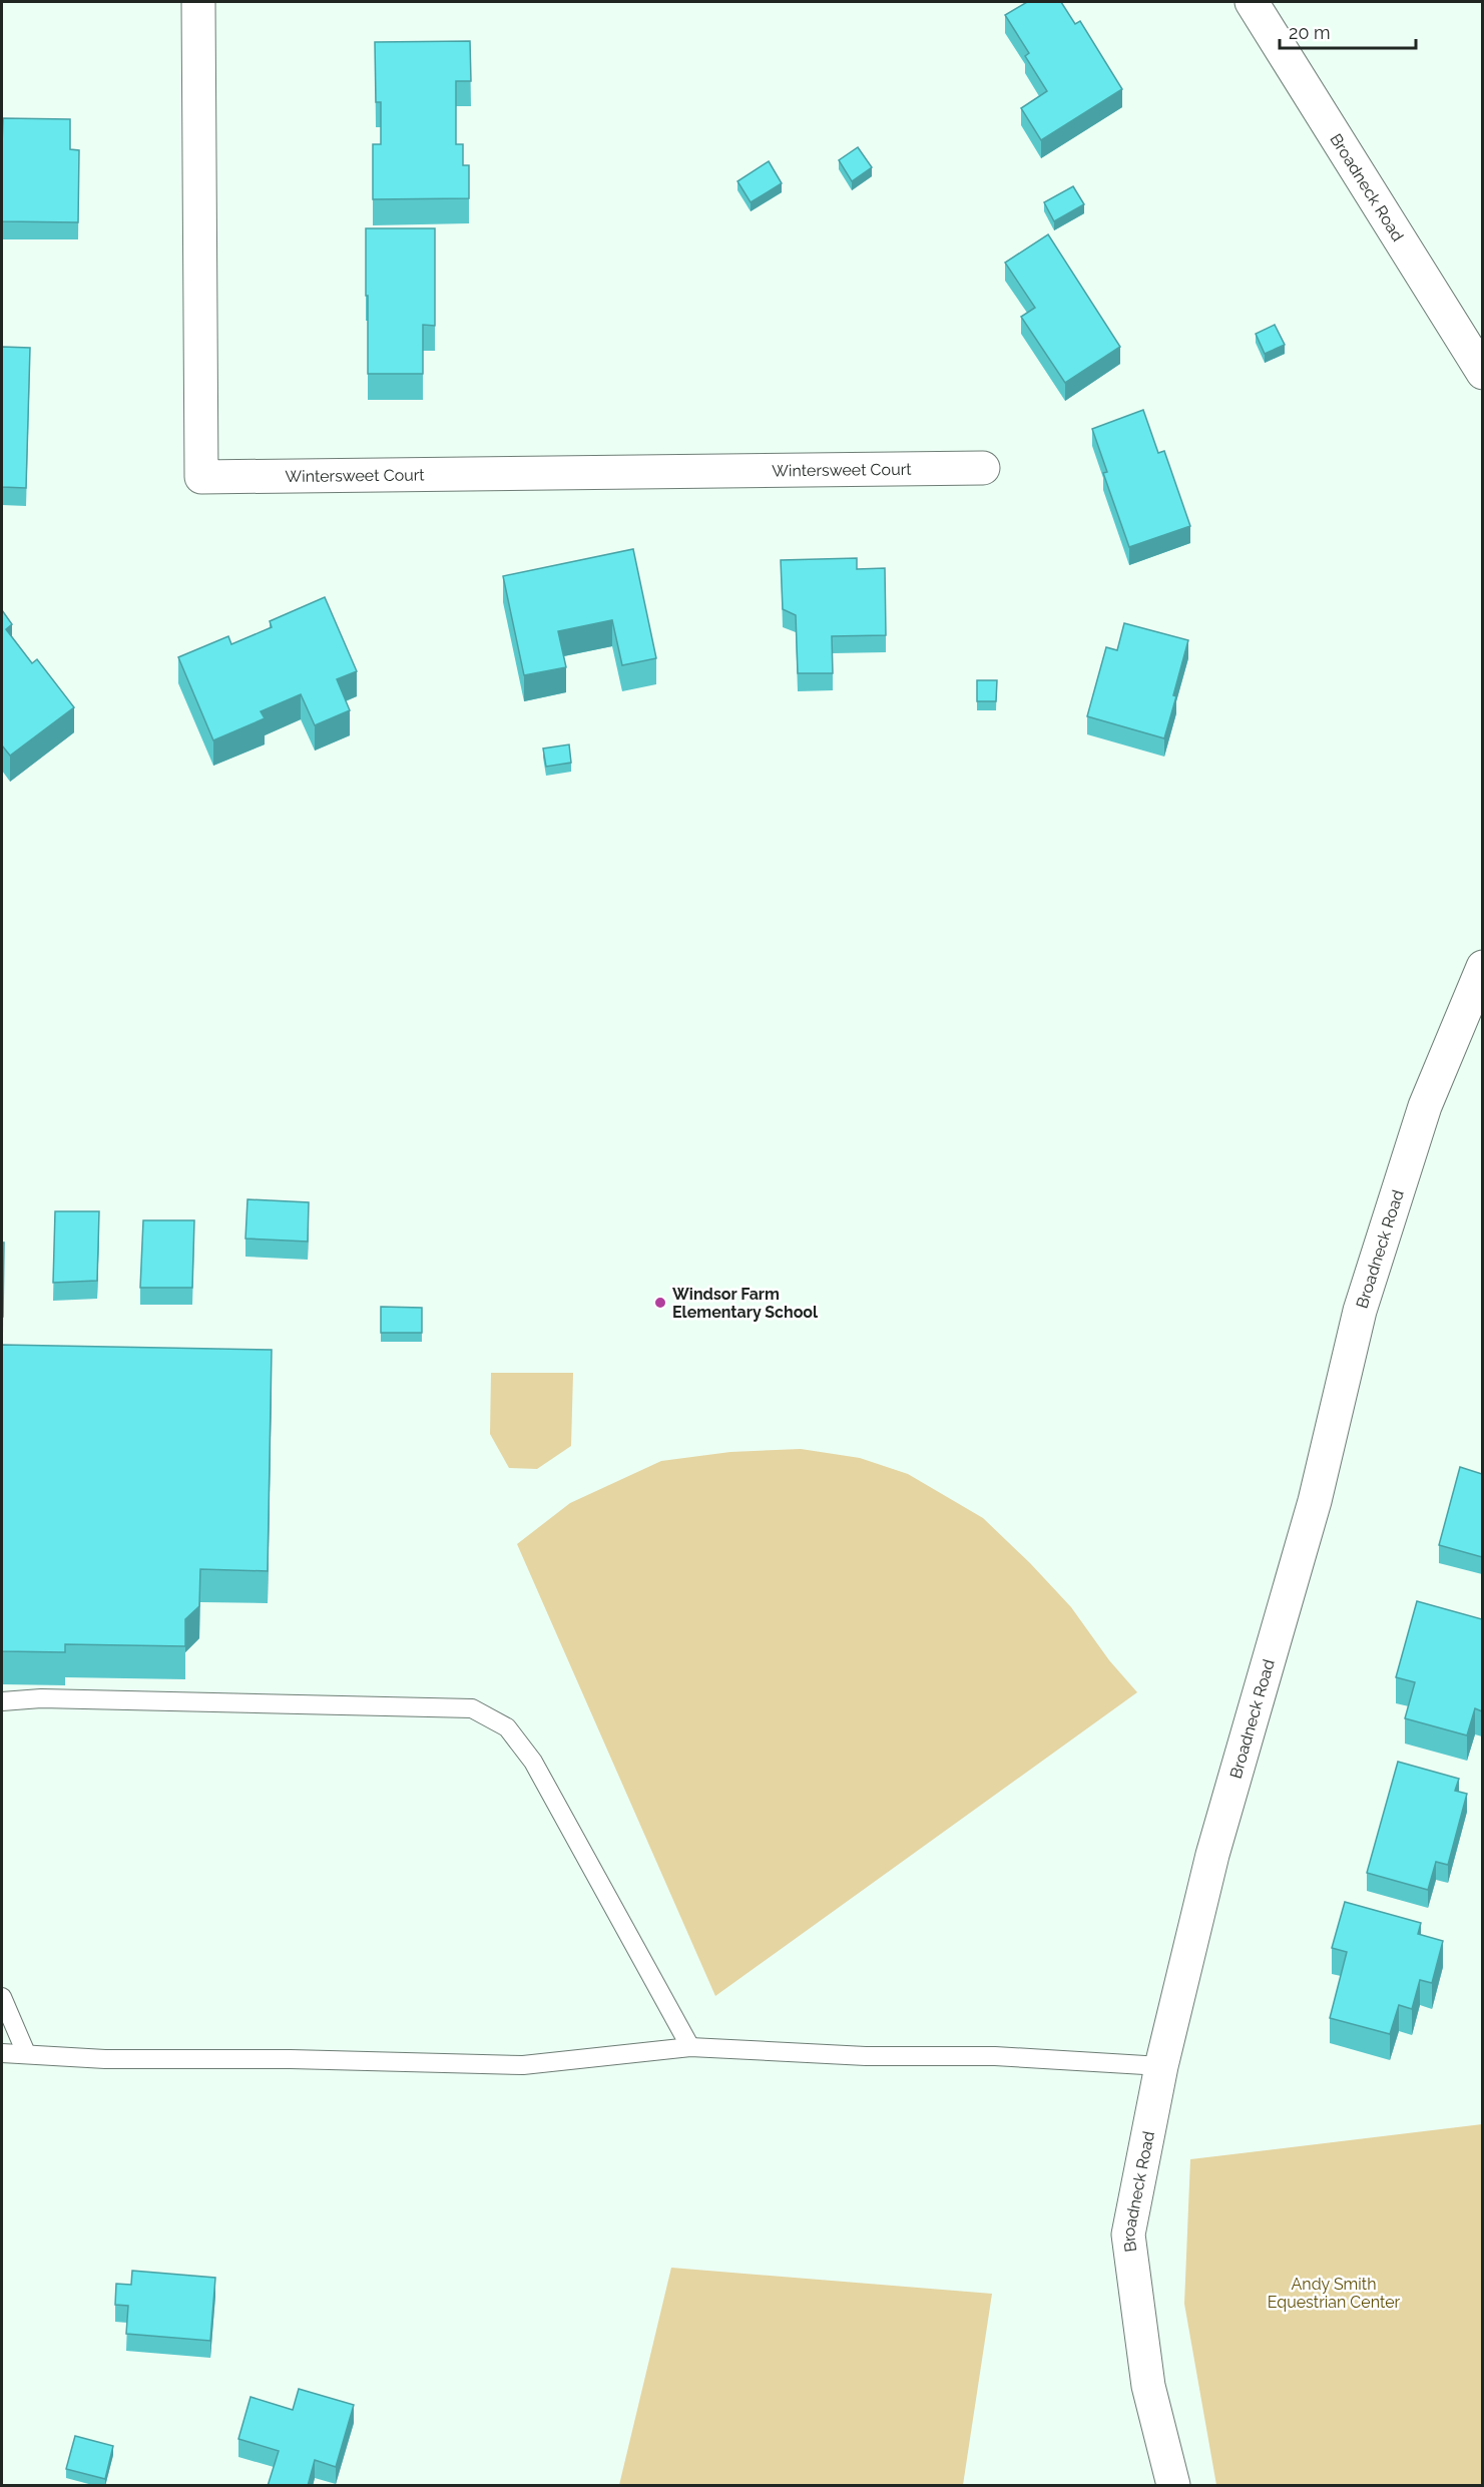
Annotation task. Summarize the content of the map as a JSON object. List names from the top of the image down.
{
  "streets": {
    "street": ["Broadneck Road", "Wintersweet Court"]
  },
  "parks": ["Andy Smith Equestrian Center"],
  "places": ["Windsor Farm Elementary School"],
  "scale_bar": "20 m"
}
